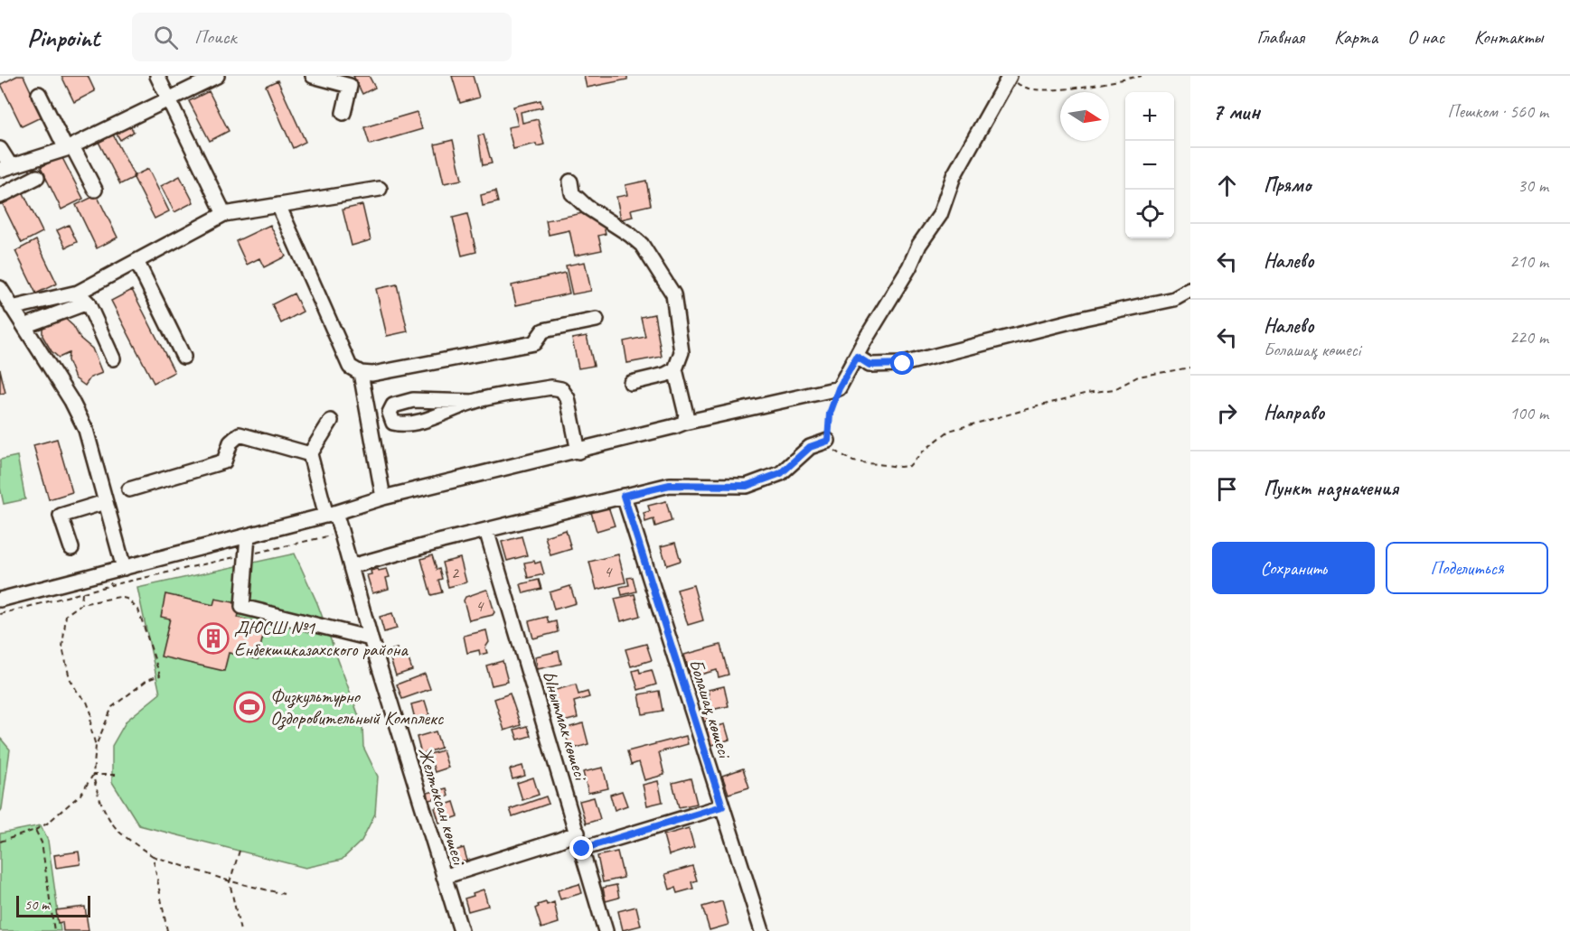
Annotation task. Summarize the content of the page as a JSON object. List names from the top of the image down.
{
  "streets": {
    "street": ["Болашақ көшесі", "Ынытмак көшесі", "Желтоксан көшесі"]
  },
  "places": {
    "building": ["ДЮСШ №1 Енбекшиказахского района"],
    "sports": ["Физкультурно Оздоровительный Комплекс"]
  },
  "house_numbers": ["4", "2", "4"],
  "scale_bar": "50 m",
  "north": "right",
  "page": {
    "header": "Pinpoint",
    "search": "Поиск",
    "nav": [
      "Главная",
      "Карта",
      "О нас",
      "Контакты"
    ],
    "heading": ["7 мин", "Пешком · 560 m"],
    "map_buttons": ["+", "−"],
    "list": [
      ["Прямо", "30 m"],
      ["Налево", "210 m"],
      ["Налево", "Болашақ көшесі", "220 m"],
      ["Направо", "100 m"],
      "Пункт назначения"
    ],
    "buttons": ["Сохранить", "Поделиться"],
    "scale": "50 m"
  }
}
